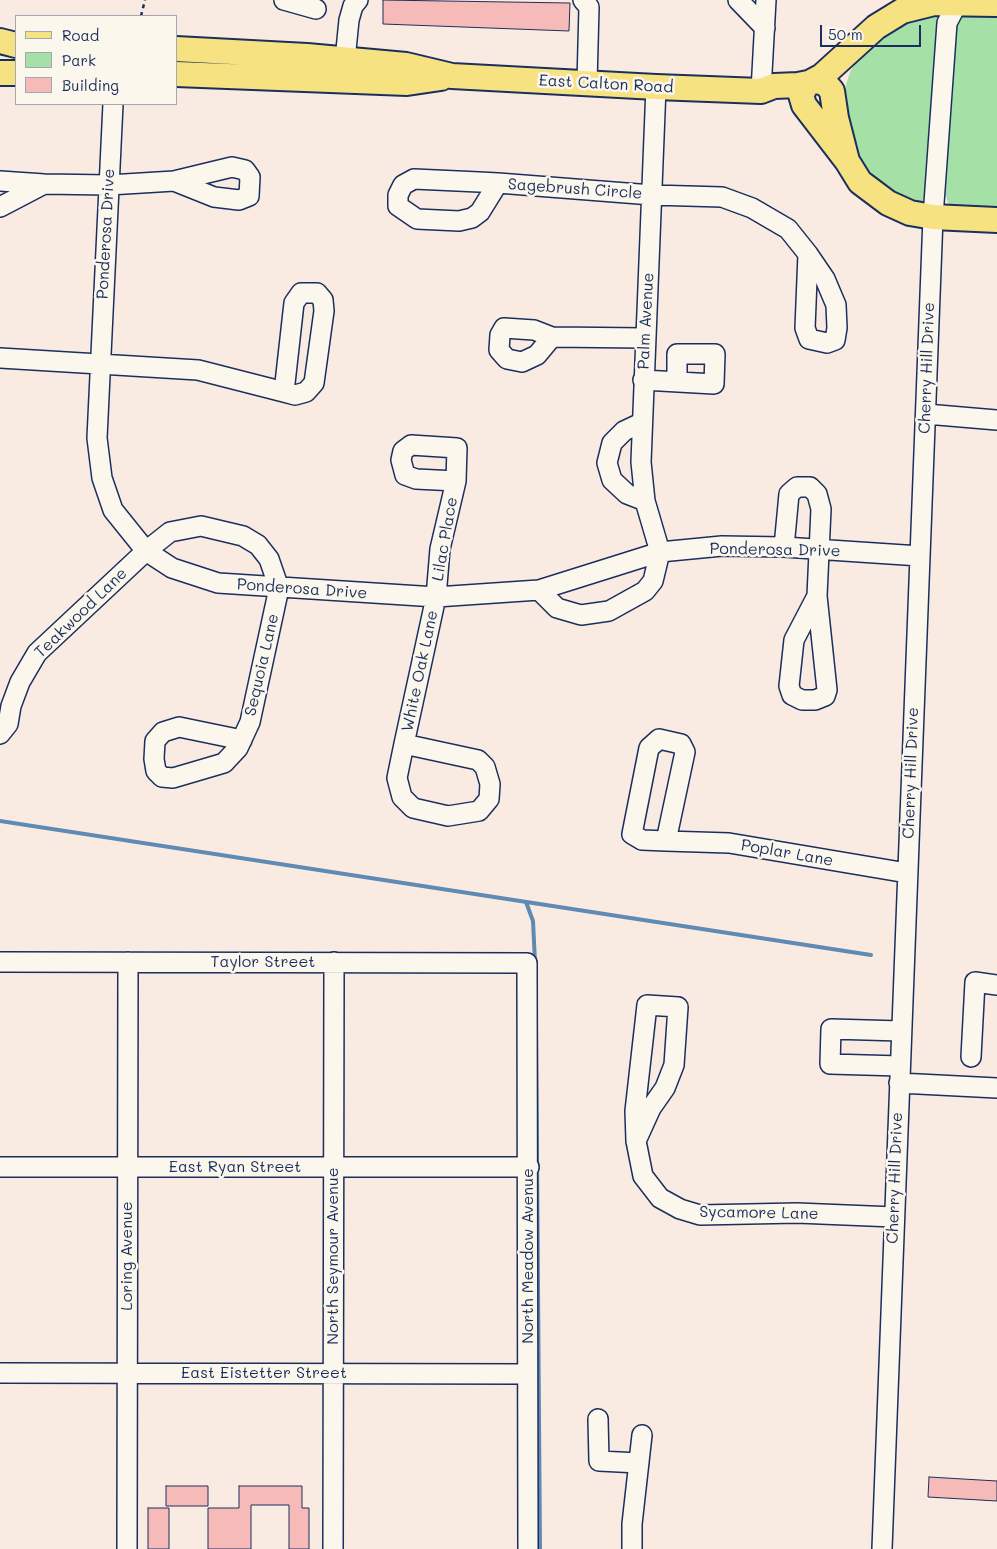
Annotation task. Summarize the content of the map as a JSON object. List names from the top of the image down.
{
  "streets": {
    "main road": ["East Calton Road"],
    "street": [
      "Sagebrush Circle",
      "Ponderosa Drive",
      "Palm Avenue",
      "Cherry Hill Drive",
      "Lilac Place",
      "Teakwood Lane",
      "Sequoia Lane",
      "White Oak Lane",
      "Poplar Lane",
      "Taylor Street",
      "East Ryan Street",
      "Sycamore Lane",
      "Loring Avenue",
      "North Seymour Avenue",
      "North Meadow Avenue",
      "East Eistetter Street"
    ]
  },
  "crossings": [
    ["East Calton Road", "Palm Avenue"],
    ["Sagebrush Circle", "Palm Avenue"],
    ["Ponderosa Drive", "Palm Avenue"],
    ["Ponderosa Drive", "Cherry Hill Drive"],
    ["Ponderosa Drive", "Lilac Place"],
    ["Ponderosa Drive", "Teakwood Lane"],
    ["Ponderosa Drive", "Sequoia Lane"],
    ["Ponderosa Drive", "White Oak Lane"],
    ["Cherry Hill Drive", "Poplar Lane"],
    ["Cherry Hill Drive", "Sycamore Lane"],
    ["Lilac Place", "White Oak Lane"],
    ["Teakwood Lane", "Sequoia Lane"],
    ["Taylor Street", "Loring Avenue"],
    ["Taylor Street", "North Seymour Avenue"],
    ["Taylor Street", "North Meadow Avenue"],
    ["East Ryan Street", "Loring Avenue"],
    ["East Ryan Street", "North Seymour Avenue"],
    ["East Ryan Street", "North Meadow Avenue"],
    ["Loring Avenue", "East Eistetter Street"],
    ["North Seymour Avenue", "East Eistetter Street"],
    ["North Meadow Avenue", "East Eistetter Street"]
  ],
  "legend": ["Road", "Park", "Building"],
  "scale_bar": "50 m"
}
